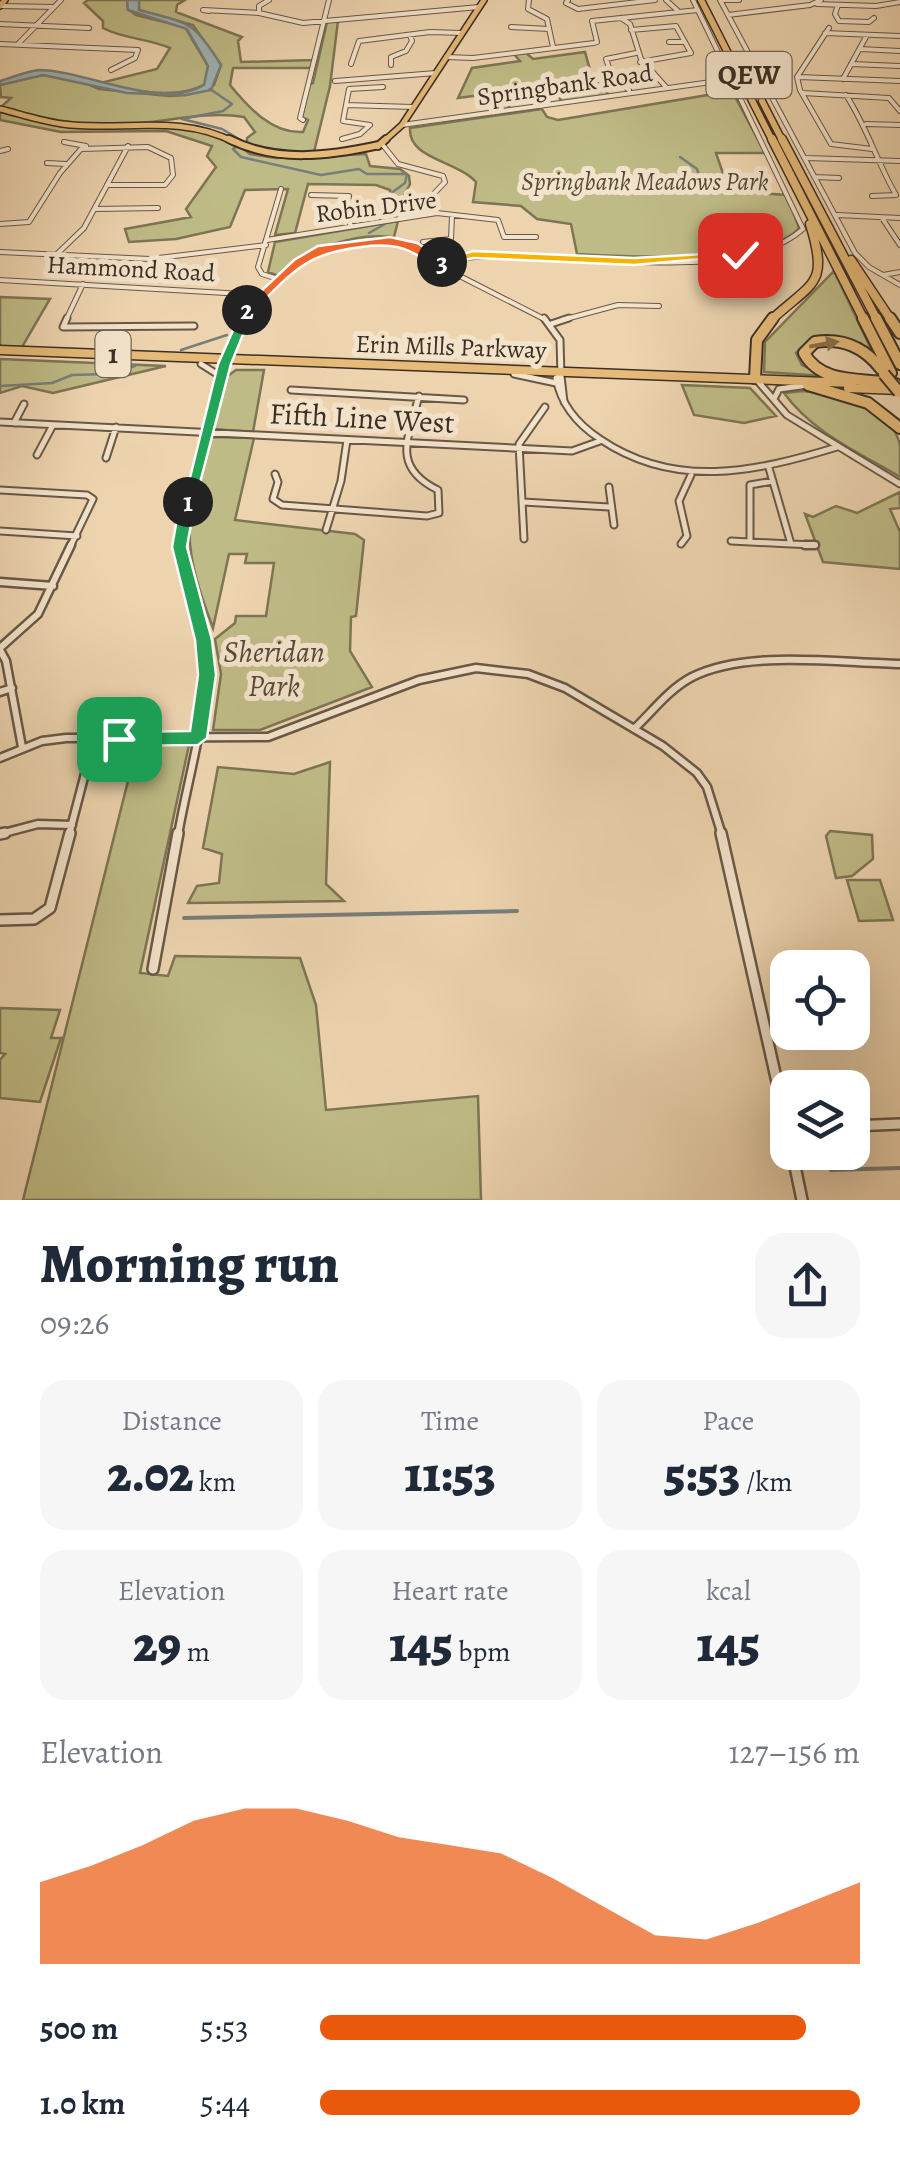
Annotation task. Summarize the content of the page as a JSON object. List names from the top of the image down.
{
  "streets": {
    "highway": ["QEW"],
    "main road": ["Erin Mills Parkway", "1"],
    "street": [
      "Springbank Road",
      "Robin Drive",
      "Hammond Road",
      "Fifth Line West"
    ]
  },
  "parks": ["Springbank Meadows Park", "Sheridan Park"],
  "page": {
    "pins": ["3", "2", "1"],
    "heading": ["Morning run", "09:26"],
    "stats": [
      ["Distance", "2.02 km"],
      ["Time", "11:53"],
      ["Pace", "5:53 /km"],
      ["Elevation", "29 m"],
      ["Heart rate", "145 bpm"],
      ["kcal", "145"]
    ],
    "chart": ["Elevation", "127–156 m"],
    "list": [
      {
        "name": "500 m",
        "note": "5:53"
      },
      {
        "name": "1.0 km",
        "note": "5:44"
      }
    ]
  }
}
